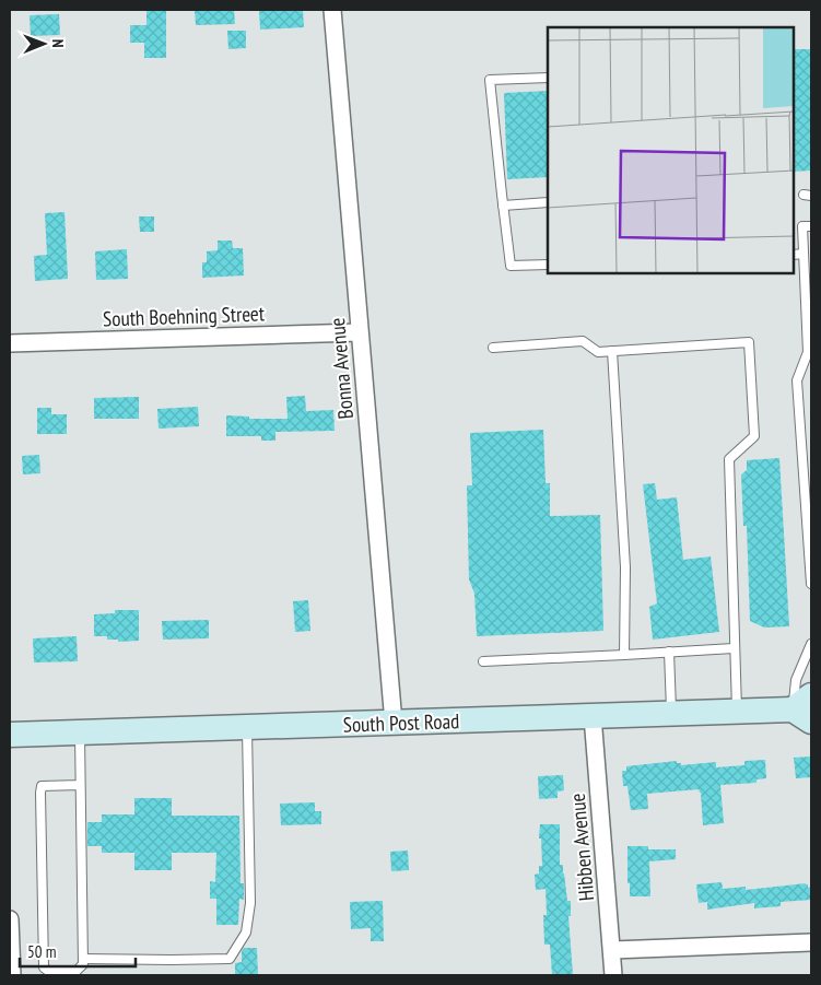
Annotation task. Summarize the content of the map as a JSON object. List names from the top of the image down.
{
  "streets": {
    "main road": ["South Post Road"],
    "street": ["South Boehning Street", "Bonna Avenue", "Hibben Avenue"]
  },
  "crossings": [
    ["South Boehning Street", "Bonna Avenue"],
    ["Bonna Avenue", "South Post Road"],
    ["South Post Road", "Hibben Avenue"]
  ],
  "scale_bar": "50 m",
  "north": "right"
}
